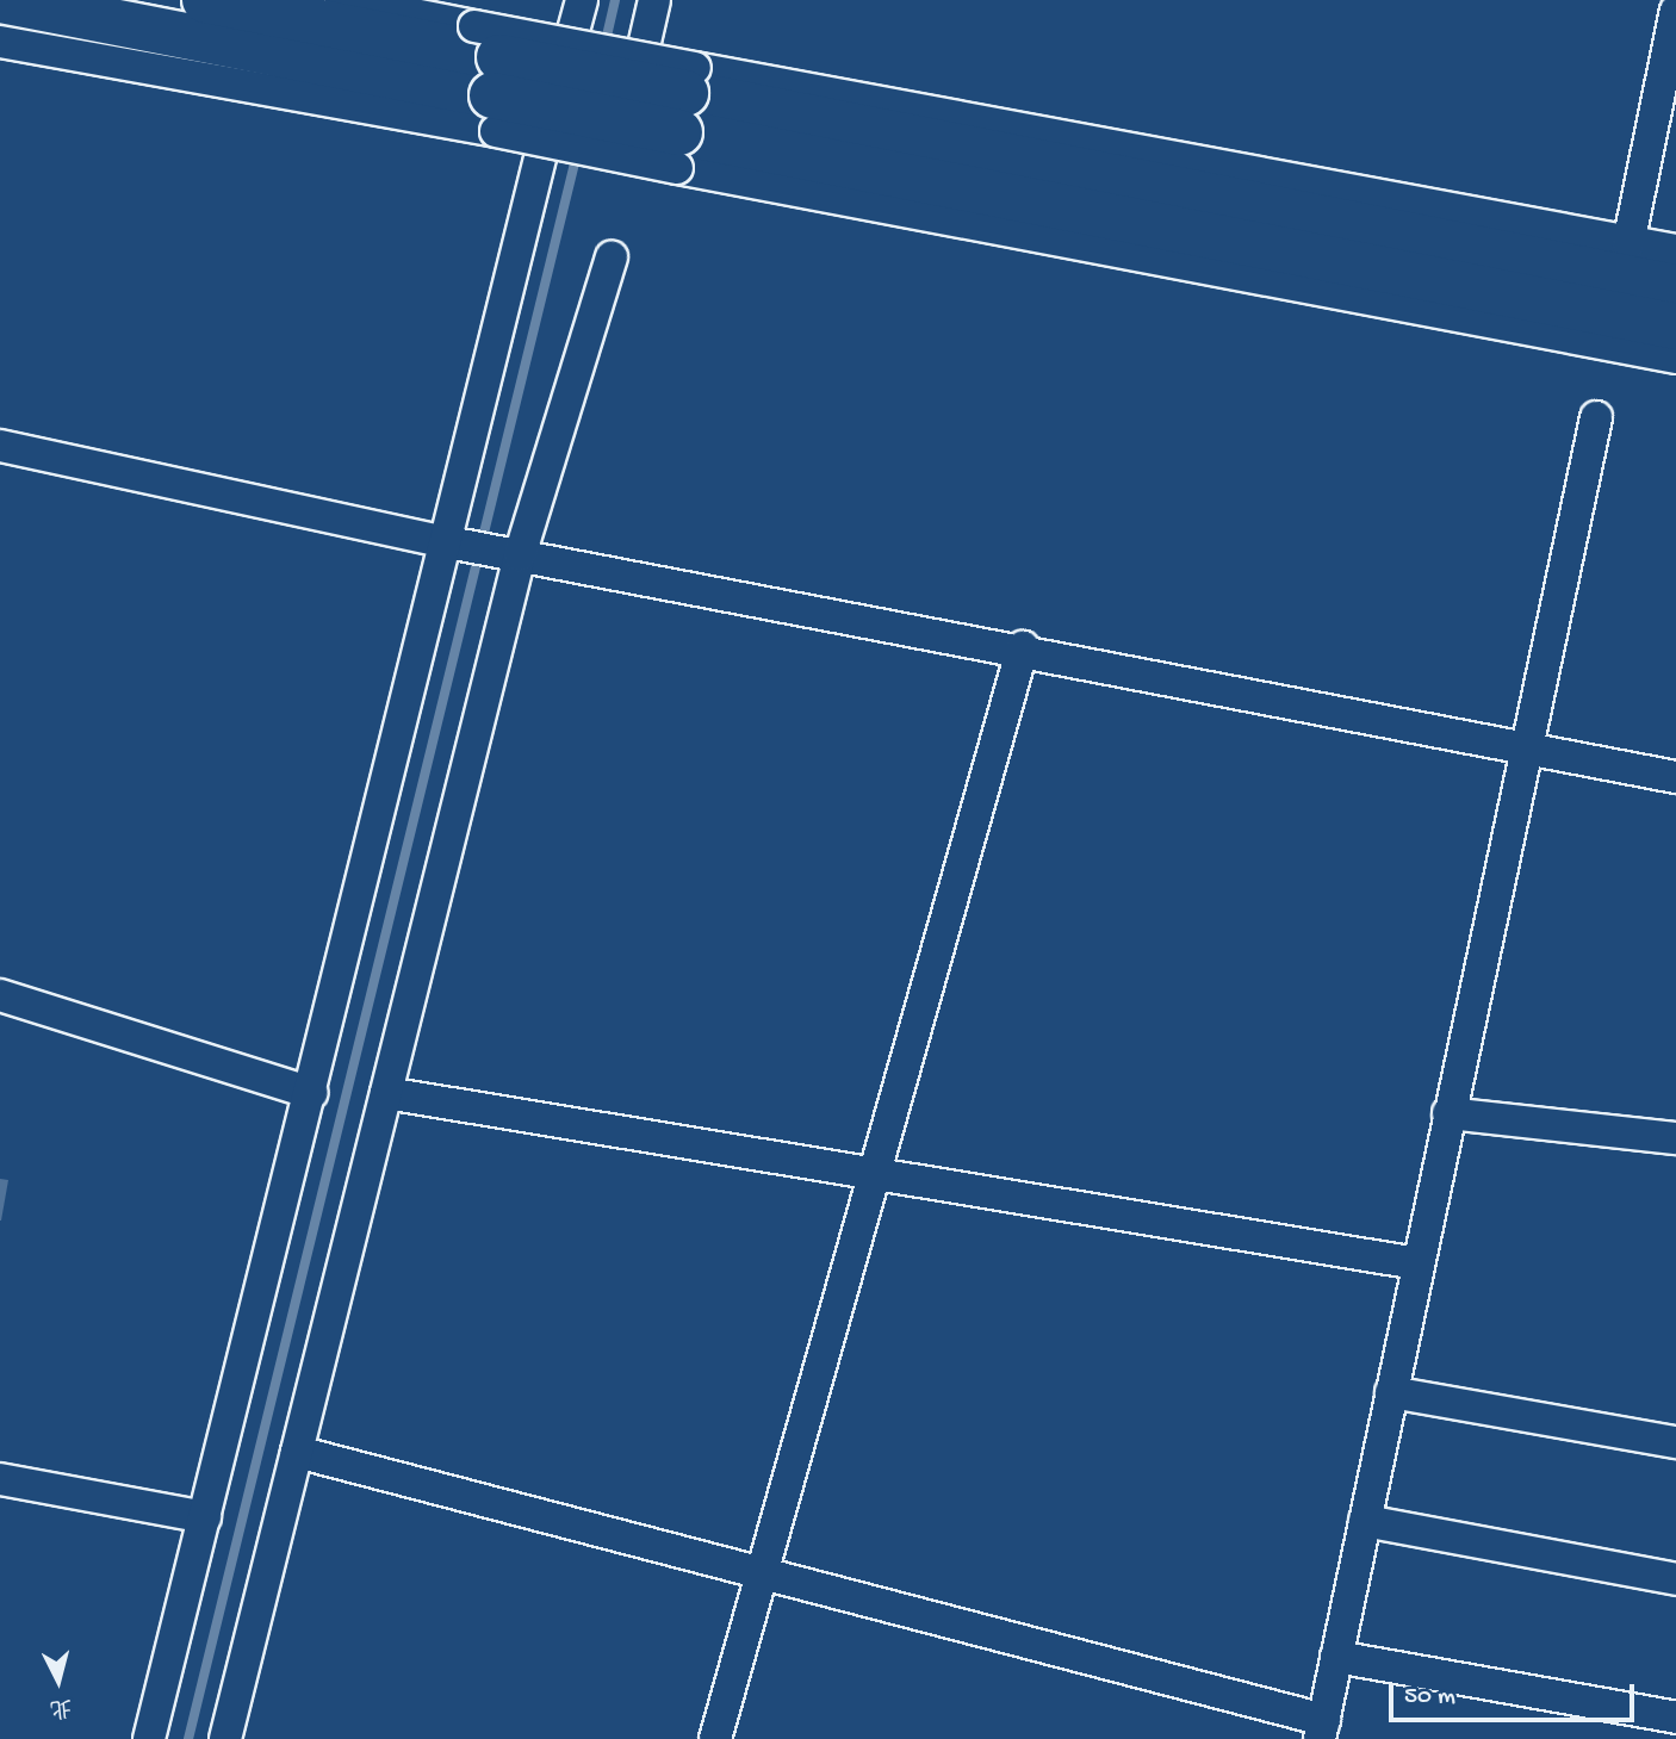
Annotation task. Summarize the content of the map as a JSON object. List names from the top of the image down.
{
  "scale_bar": "50 m",
  "north": "bottom"
}
